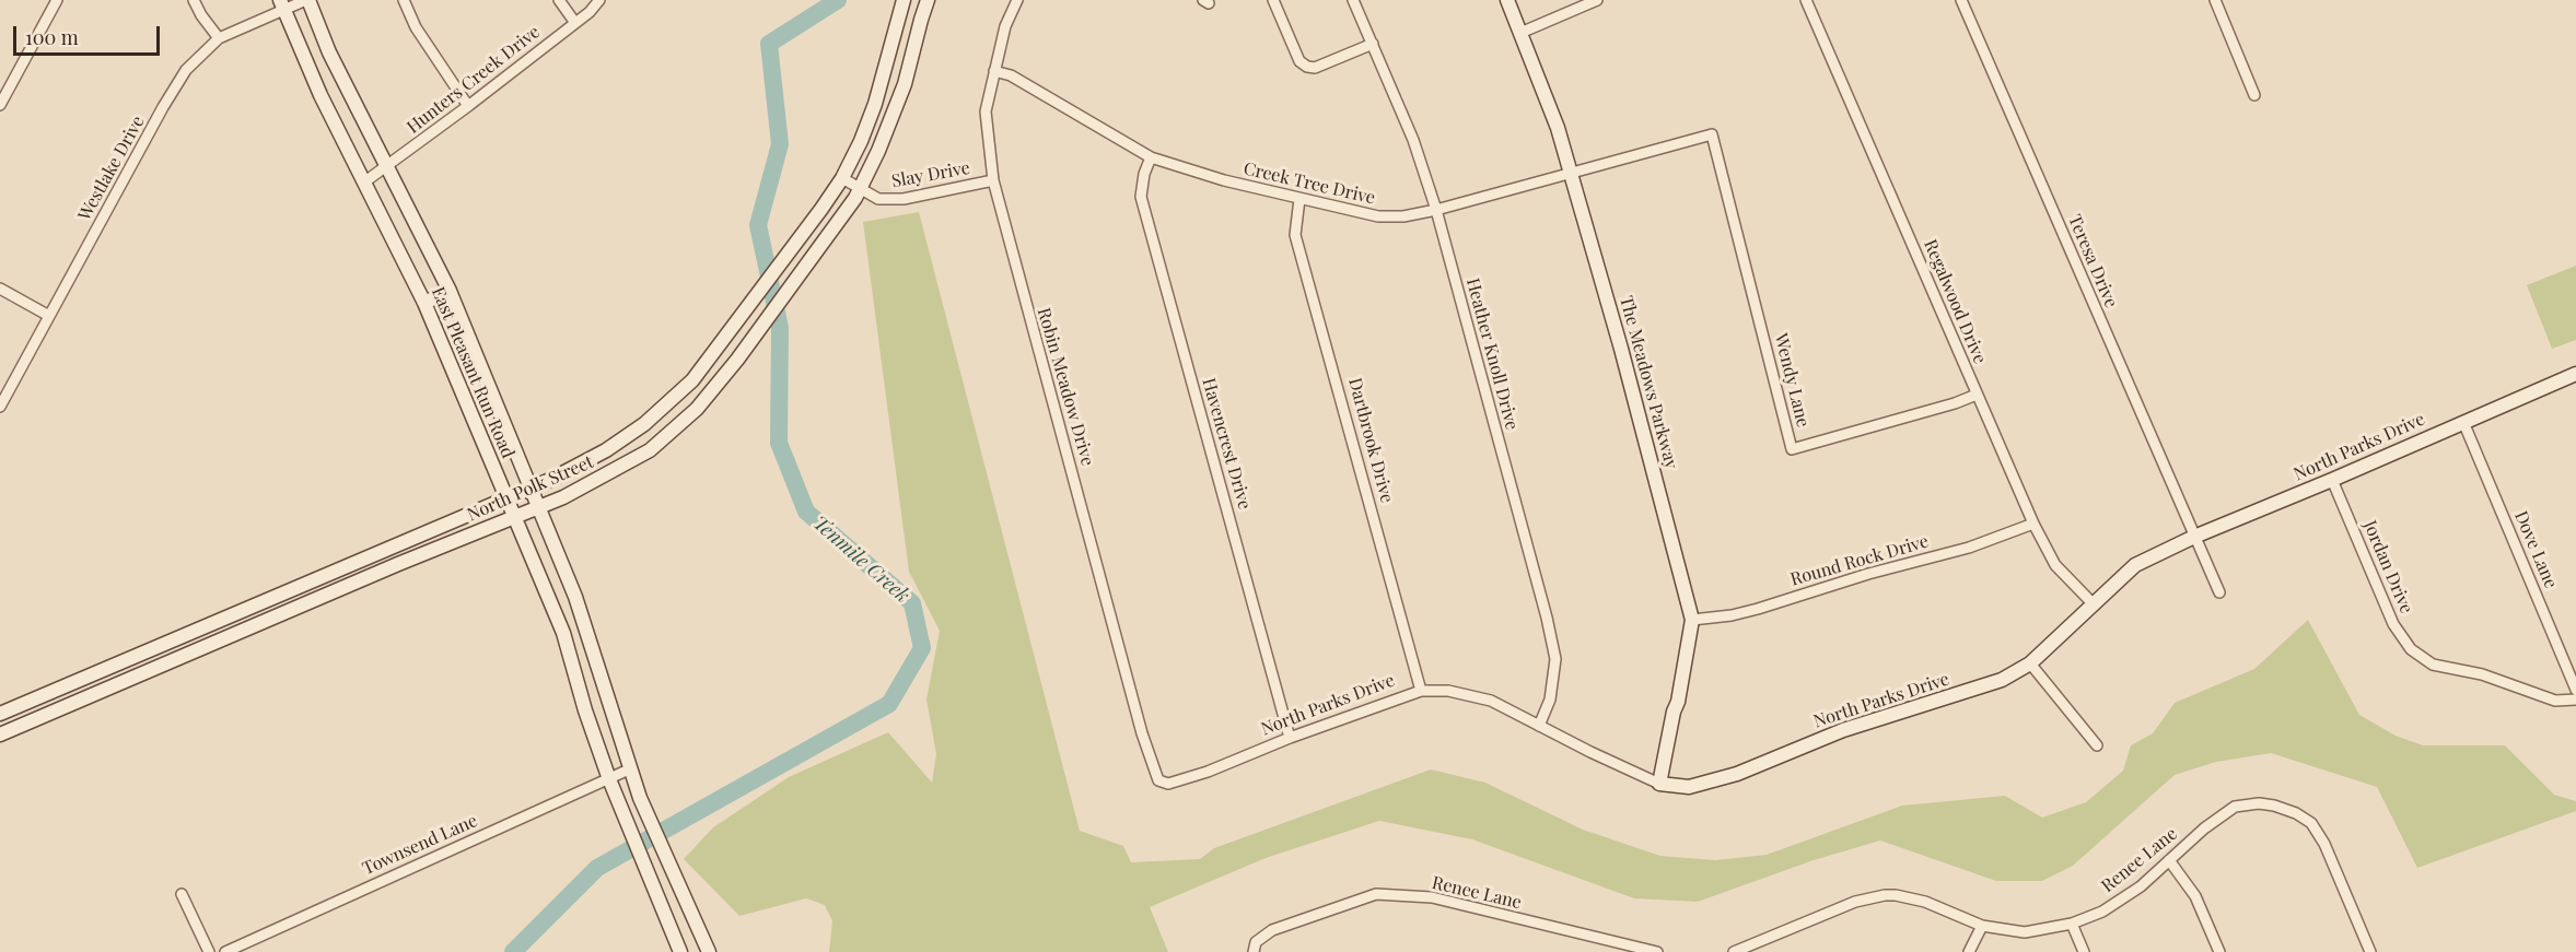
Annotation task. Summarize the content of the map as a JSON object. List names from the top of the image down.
{
  "streets": {
    "main road": [
      "East Pleasant Run Road",
      "The Meadows Parkway",
      "North Parks Drive",
      "North Polk Street"
    ],
    "street": [
      "Hunters Creek Drive",
      "Westlake Drive",
      "Slay Drive",
      "Creek Tree Drive",
      "Teresa Drive",
      "Regalwood Drive",
      "Heather Knoll Drive",
      "Wendy Lane",
      "Robin Meadow Drive",
      "Dartbrook Drive",
      "Havencrest Drive",
      "Dove Lane",
      "Round Rock Drive",
      "Jordan Drive",
      "Townsend Lane",
      "Renee Lane"
    ]
  },
  "crossings": [
    ["Hunters Creek Drive", "East Pleasant Run Road"],
    ["Westlake Drive", "East Pleasant Run Road"],
    ["Slay Drive", "Robin Meadow Drive"],
    ["Slay Drive", "North Polk Street"],
    ["Creek Tree Drive", "Heather Knoll Drive"],
    ["Creek Tree Drive", "Wendy Lane"],
    ["Creek Tree Drive", "The Meadows Parkway"],
    ["Creek Tree Drive", "Robin Meadow Drive"],
    ["Creek Tree Drive", "Dartbrook Drive"],
    ["Creek Tree Drive", "Havencrest Drive"],
    ["Teresa Drive", "North Parks Drive"],
    ["Regalwood Drive", "Wendy Lane"],
    ["Regalwood Drive", "North Parks Drive"],
    ["Regalwood Drive", "Round Rock Drive"],
    ["Heather Knoll Drive", "North Parks Drive"],
    ["East Pleasant Run Road", "North Polk Street"],
    ["East Pleasant Run Road", "Townsend Lane"],
    ["The Meadows Parkway", "North Parks Drive"],
    ["The Meadows Parkway", "Round Rock Drive"],
    ["Robin Meadow Drive", "North Parks Drive"],
    ["Dartbrook Drive", "North Parks Drive"],
    ["Havencrest Drive", "North Parks Drive"],
    ["North Parks Drive", "Dove Lane"],
    ["North Parks Drive", "Jordan Drive"]
  ],
  "water": ["Tenmile Creek"],
  "scale_bar": "100 m"
}
